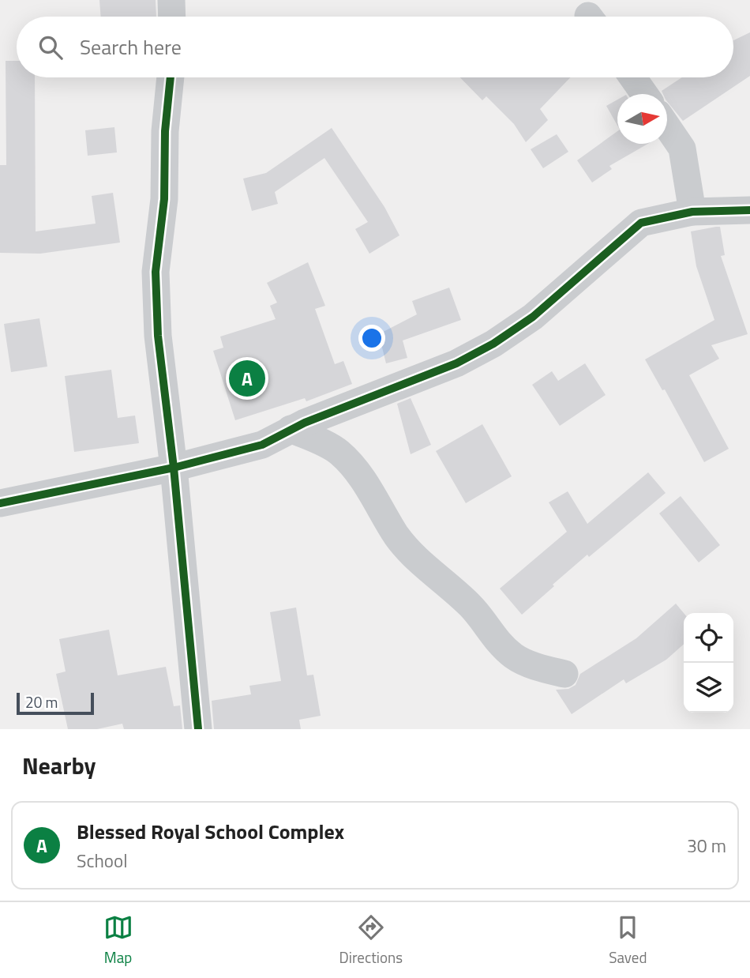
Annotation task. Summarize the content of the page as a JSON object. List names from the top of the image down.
{
  "scale_bar": "20 m",
  "north": "right",
  "page": {
    "search": "Search here",
    "pins": "A",
    "scale": "20 m",
    "heading": "Nearby",
    "list": [
      {
        "mark": "A",
        "name": "Blessed Royal School Complex",
        "note": "School",
        "value": "30 m"
      }
    ],
    "nav": ["Map", "Directions", "Saved"]
  }
}
